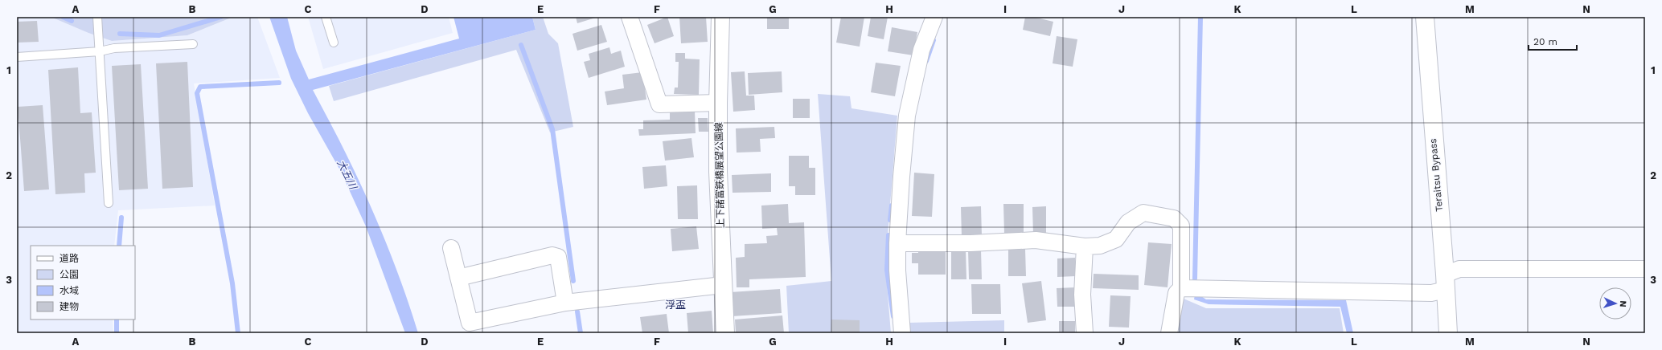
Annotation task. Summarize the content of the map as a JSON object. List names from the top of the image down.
{
  "streets": {
    "main road": ["上下諸富鉄橋展望公園線", "Teraitsu Bypass"]
  },
  "districts": ["浮盃"],
  "water": ["大五川"],
  "legend": [
    "道路",
    "公園",
    "水域",
    "建物"
  ],
  "scale_bar": "20 m",
  "north": "right",
  "grid": {
    "columns": [
      "A",
      "B",
      "C",
      "D",
      "E",
      "F",
      "G",
      "H",
      "I",
      "J",
      "K",
      "L",
      "M",
      "N"
    ],
    "rows": ["1", "2", "3"]
  }
}
